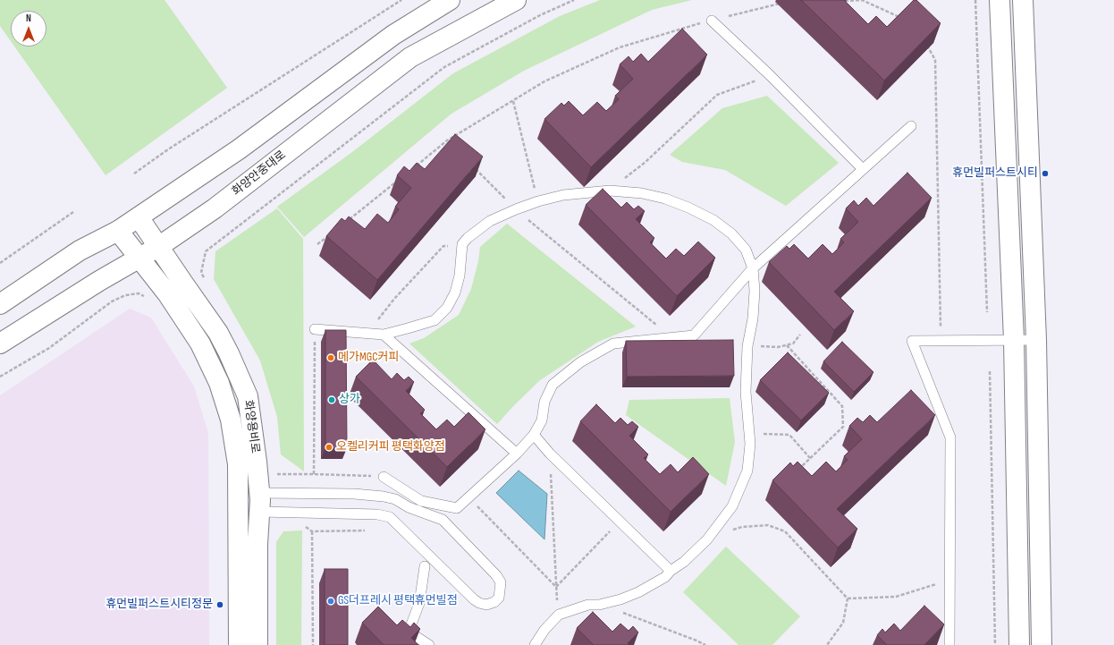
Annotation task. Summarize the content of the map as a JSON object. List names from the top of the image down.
{
  "streets": {
    "street": ["화양안중대로", "화양용비로"]
  },
  "crossings": [
    ["화양안중대로", "화양용비로"]
  ],
  "places": [
    "휴먼빌퍼스트시티",
    "메가MGC커피",
    "상가",
    "오켈리커피 평택화양점",
    "GS더프레시 평택휴먼빌점",
    "휴먼빌퍼스트시티정문"
  ],
  "north": "top"
}
